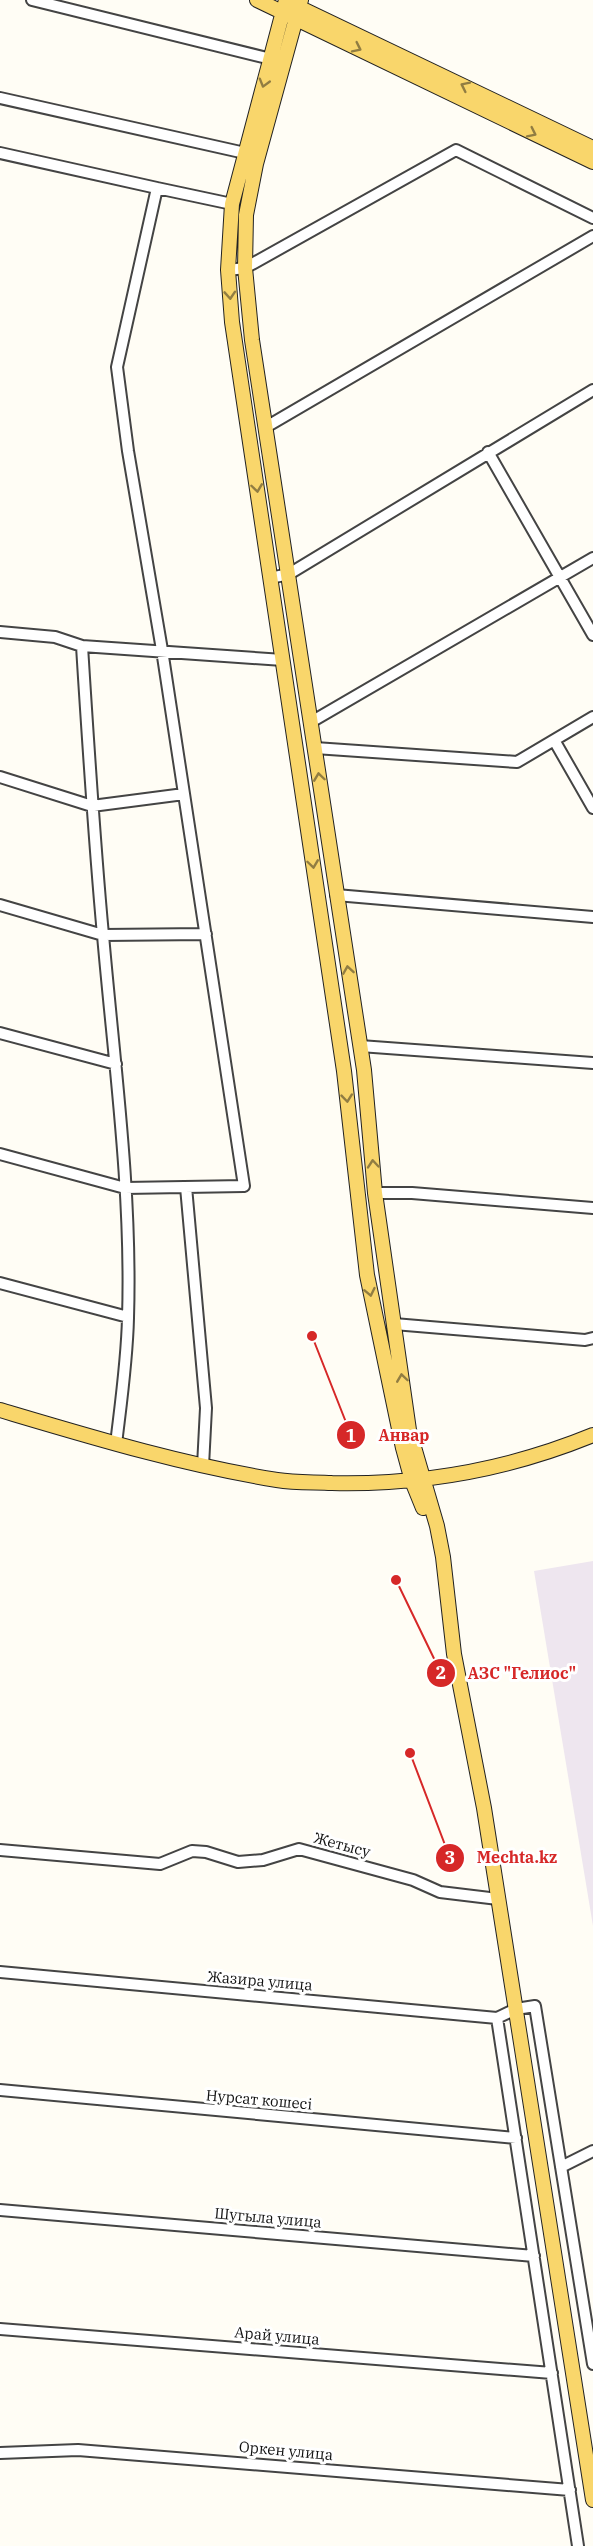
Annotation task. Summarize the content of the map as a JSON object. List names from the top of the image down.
{
  "streets": {
    "street": [
      "Жетысу",
      "Жазира улица",
      "Нурсат кошесi",
      "Шугыла улица",
      "Арай улица",
      "Оркен улица"
    ]
  },
  "places": ["Анвар", "АЗС \"Гелиос\"", "Mechta.kz"]
}
